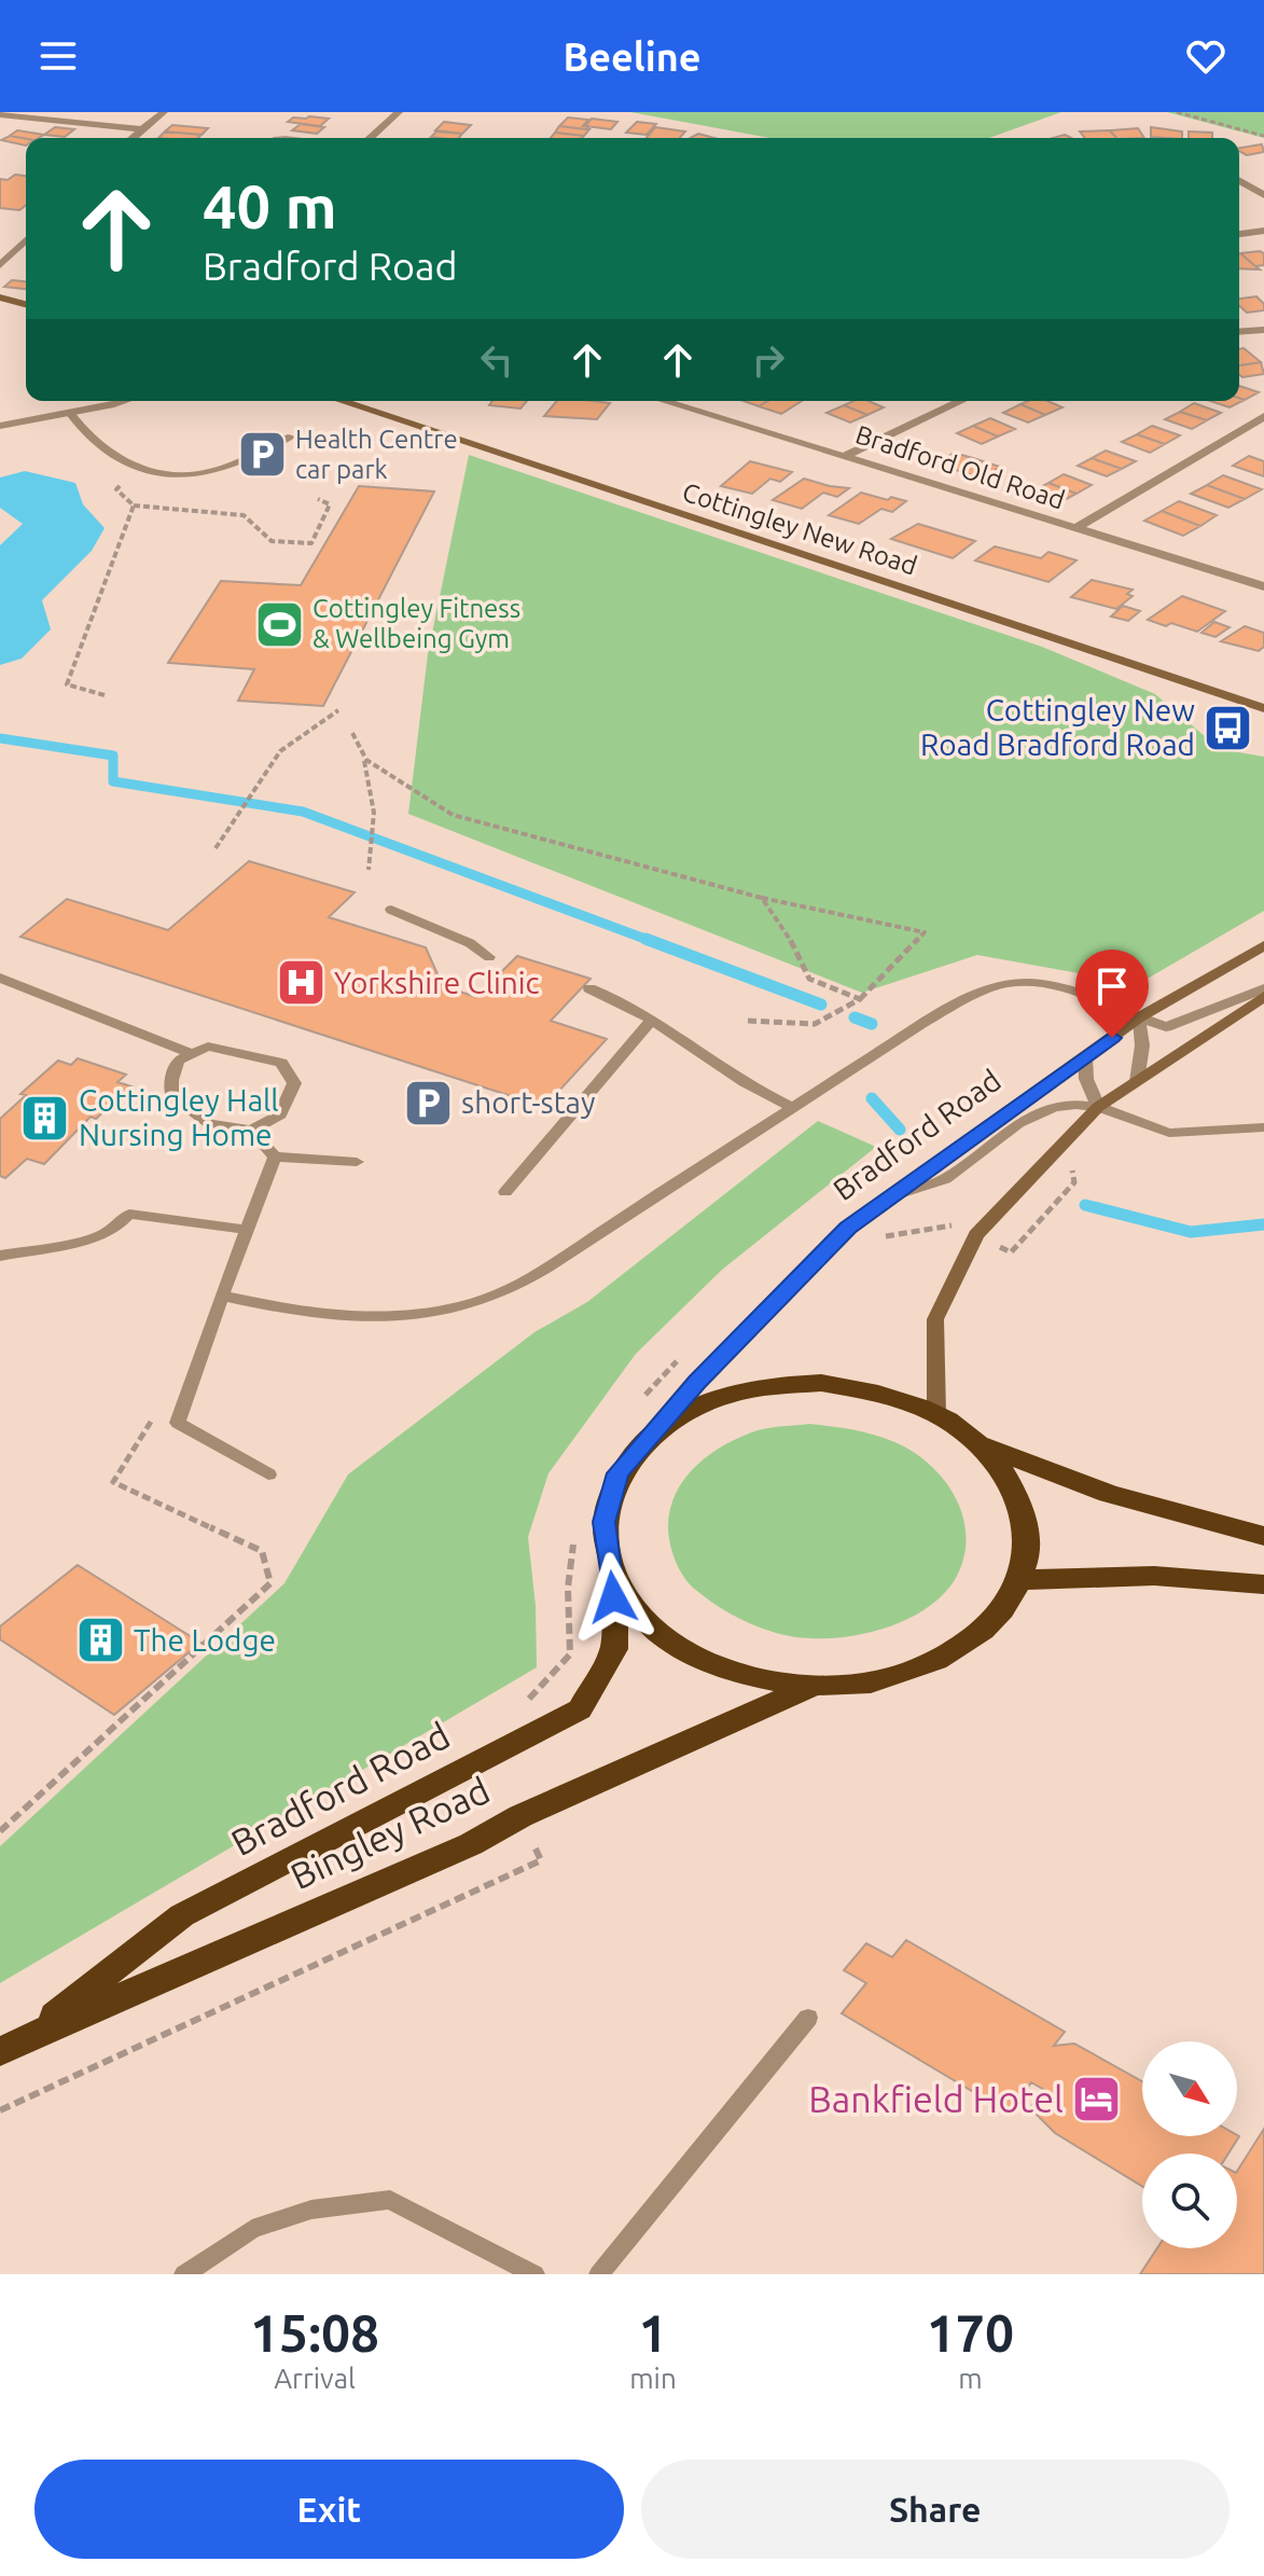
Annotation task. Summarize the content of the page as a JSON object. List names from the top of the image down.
{
  "streets": {
    "highway": ["Bradford Road", "Bingley Road"],
    "main road": ["Cottingley New Road"],
    "street": ["Bradford Old Road"]
  },
  "crossings": [
    ["Bradford Road", "Bingley Road"]
  ],
  "places": {
    "parking": ["Health Centre car park", "short-stay"],
    "sports": ["Cottingley Fitness & Wellbeing Gym"],
    "bus stop": ["Cottingley New Road Bradford Road"],
    "hospital": ["Yorkshire Clinic"],
    "building": ["Cottingley Hall Nursing Home", "The Lodge"],
    "hotel": ["Bankfield Hotel"]
  },
  "north": "bottom right",
  "page": {
    "header": "Beeline",
    "turn": ["40 m", "Bradford Road"],
    "eta": [
      "15:08",
      "Arrival",
      "1",
      "min",
      "170",
      "m"
    ],
    "buttons": ["Exit", "Share"]
  }
}
